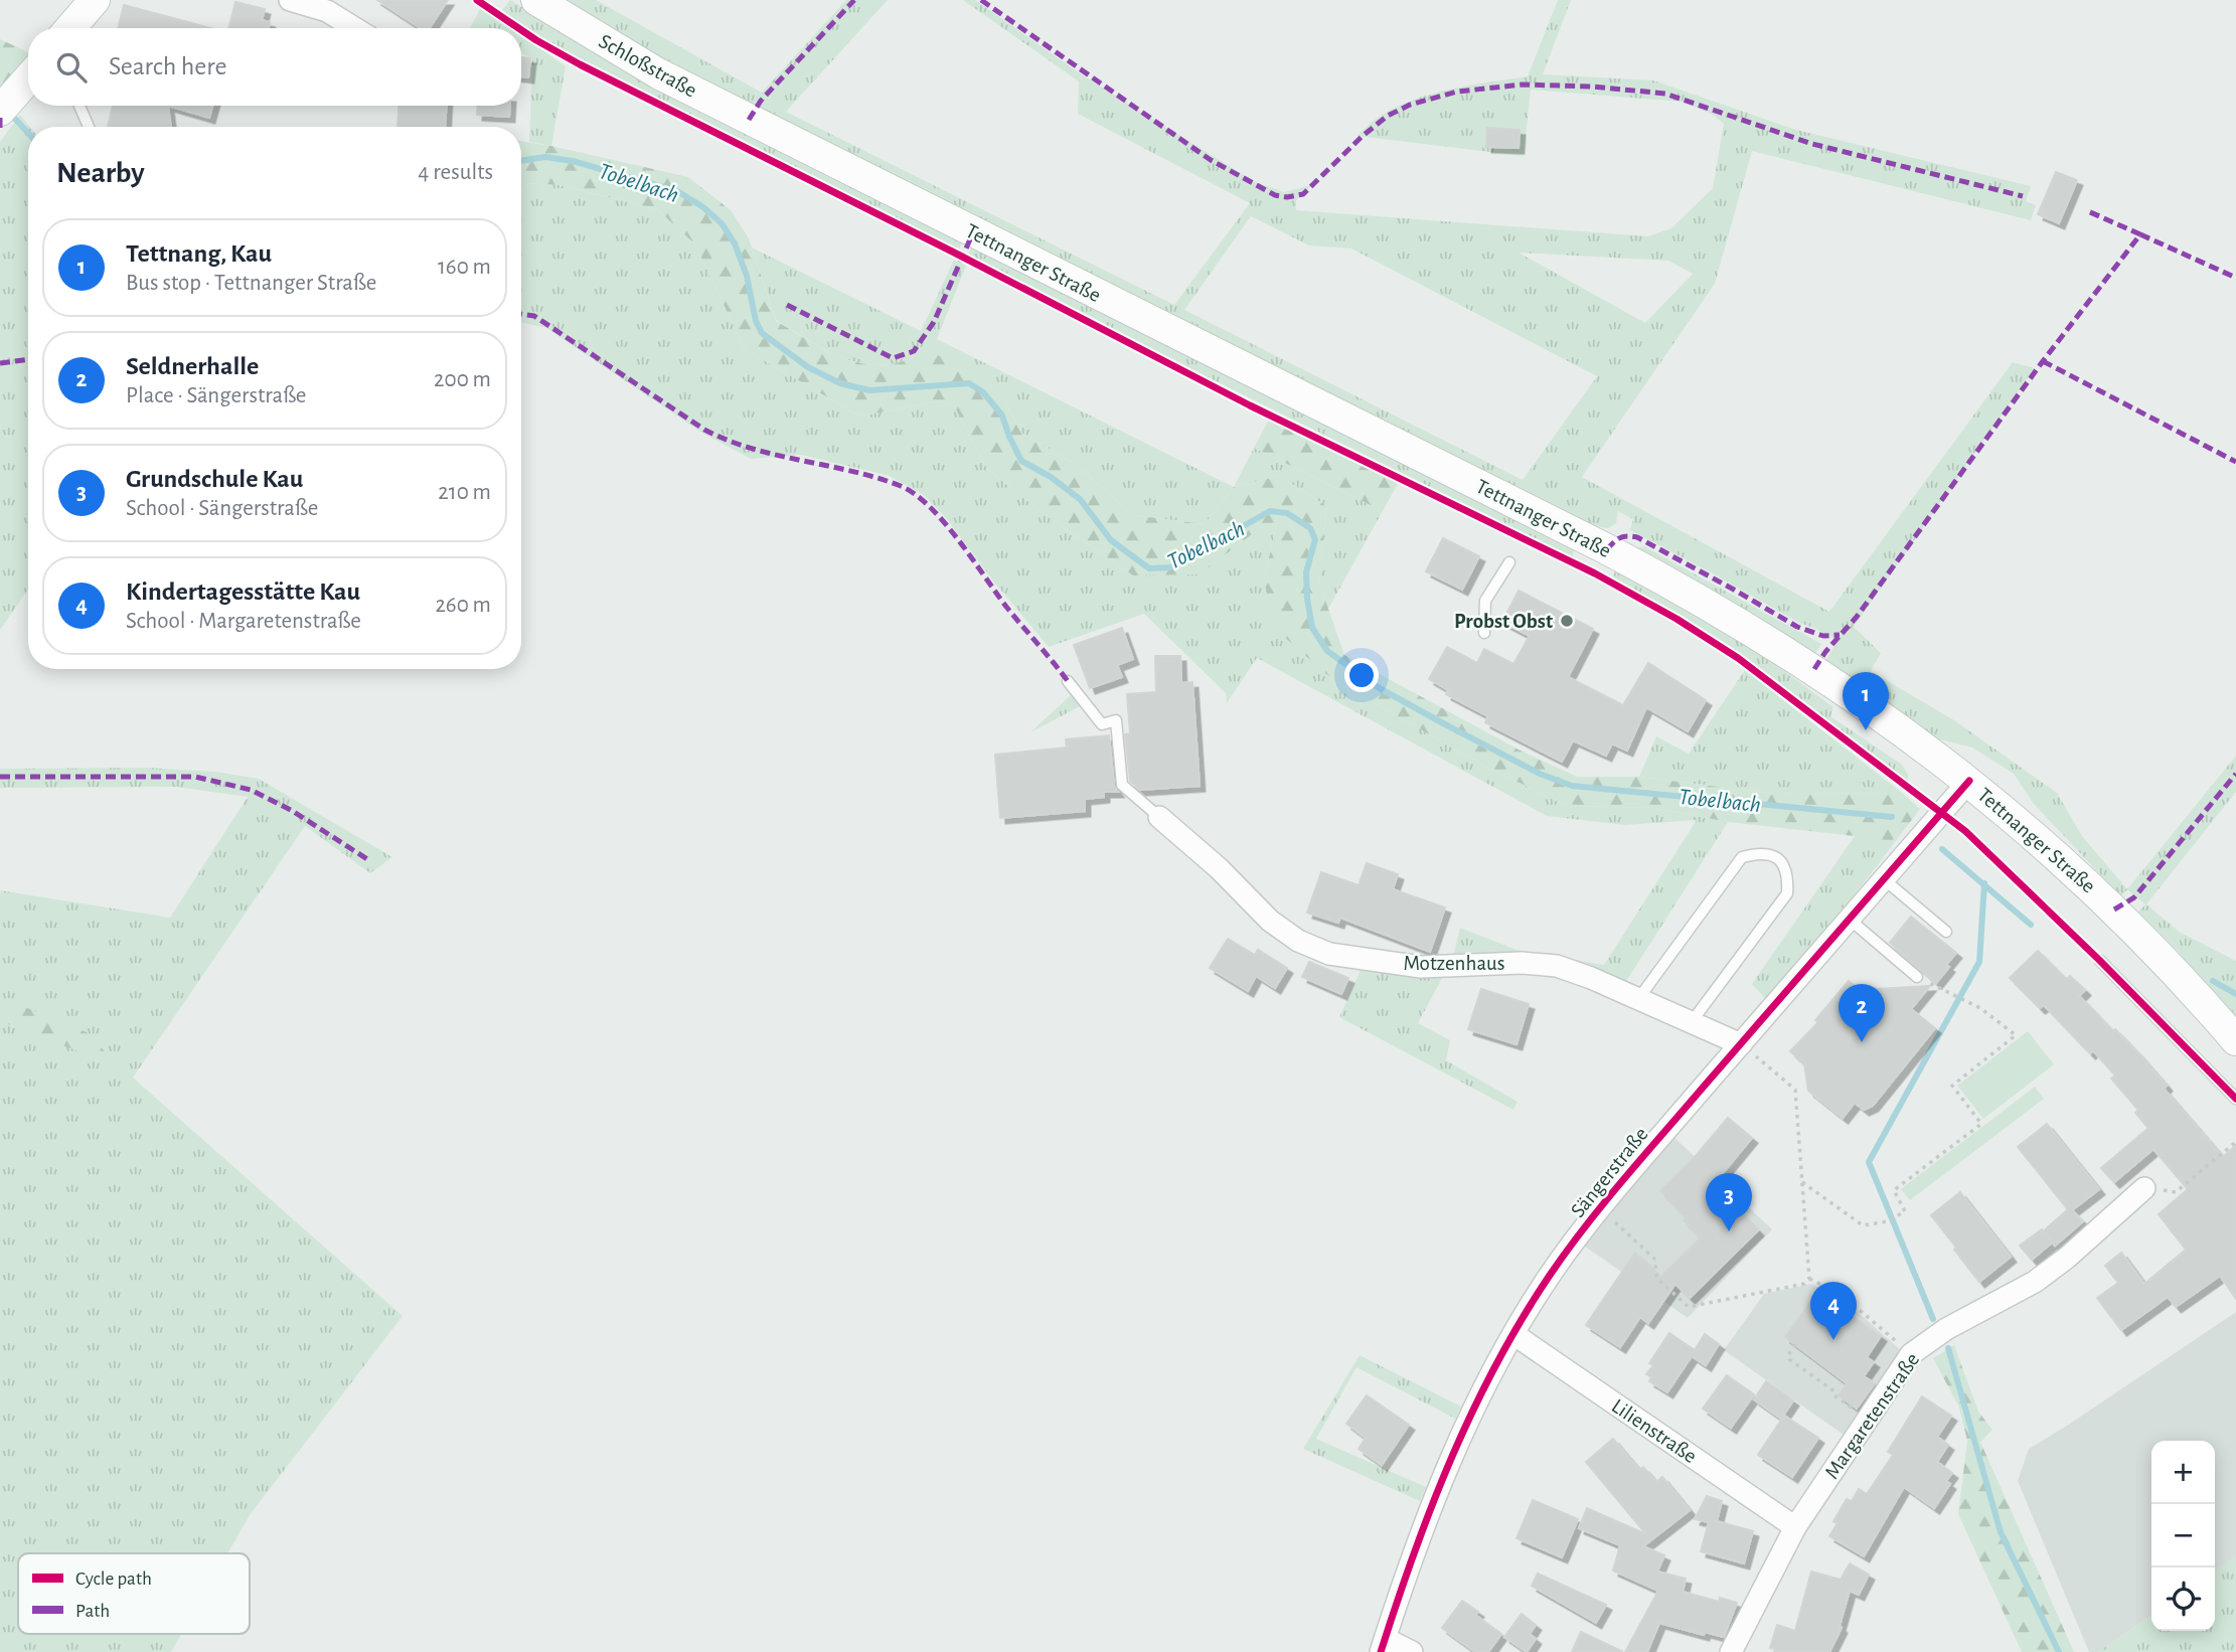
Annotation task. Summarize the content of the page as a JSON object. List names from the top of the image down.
{
  "streets": {
    "main road": ["Schloßstraße", "Tettnanger Straße"],
    "street": [
      "Motzenhaus",
      "Sängerstraße",
      "Margaretenstraße",
      "Lilienstraße"
    ]
  },
  "crossings": [
    ["Schloßstraße", "Tettnanger Straße"],
    ["Tettnanger Straße", "Sängerstraße"],
    ["Motzenhaus", "Sängerstraße"],
    ["Sängerstraße", "Lilienstraße"],
    ["Margaretenstraße", "Lilienstraße"]
  ],
  "water": ["Tobelbach"],
  "places": ["Probst Obst"],
  "legend": ["Cycle path", "Path"],
  "page": {
    "search": "Search here",
    "heading": ["Nearby", "4 results"],
    "list": [
      {
        "mark": "1",
        "name": "Tettnang, Kau",
        "note": "Bus stop · Tettnanger Straße",
        "value": "160 m"
      },
      {
        "mark": "2",
        "name": "Seldnerhalle",
        "note": "Place · Sängerstraße",
        "value": "200 m"
      },
      {
        "mark": "3",
        "name": "Grundschule Kau",
        "note": "School · Sängerstraße",
        "value": "210 m"
      },
      {
        "mark": "4",
        "name": "Kindertagesstätte Kau",
        "note": "School · Margaretenstraße",
        "value": "260 m"
      }
    ],
    "pins": [
      "1",
      "2",
      "3",
      "4"
    ],
    "map_buttons": ["+", "−"]
  }
}
